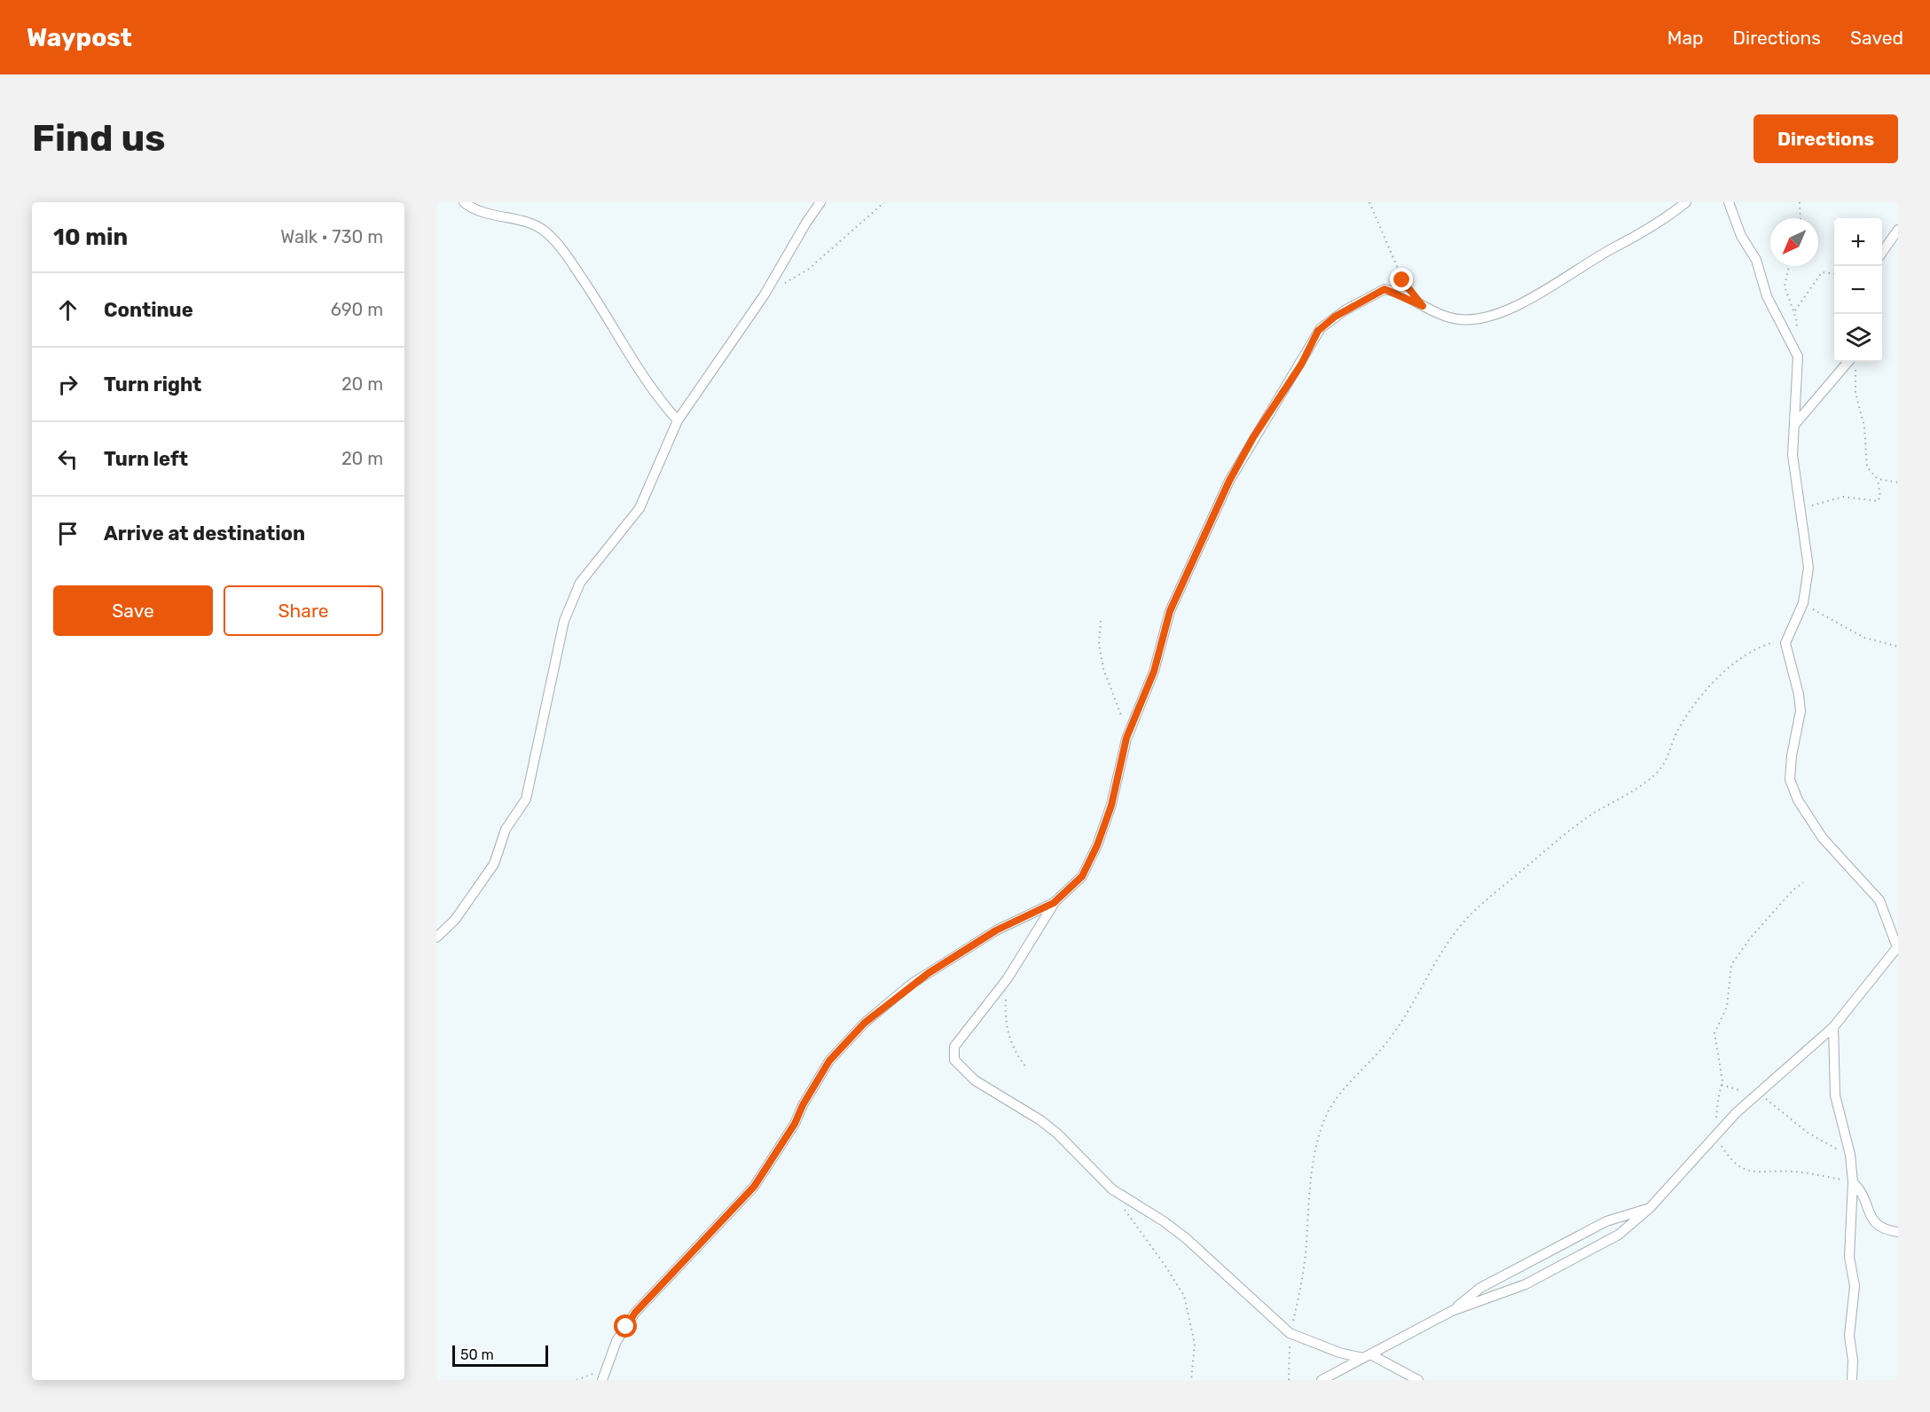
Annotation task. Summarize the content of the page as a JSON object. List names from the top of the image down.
{
  "scale_bar": "50 m",
  "north": "bottom left",
  "page": {
    "header": "Waypost",
    "nav": ["Map", "Directions", "Saved"],
    "buttons": [
      "Directions",
      ["Save", "Share"]
    ],
    "title": "Find us",
    "heading": ["10 min", "Walk · 730 m"],
    "map_buttons": ["+", "−"],
    "list": [
      ["Continue", "690 m"],
      ["Turn right", "20 m"],
      ["Turn left", "20 m"],
      "Arrive at destination"
    ],
    "scale": "50 m"
  }
}
